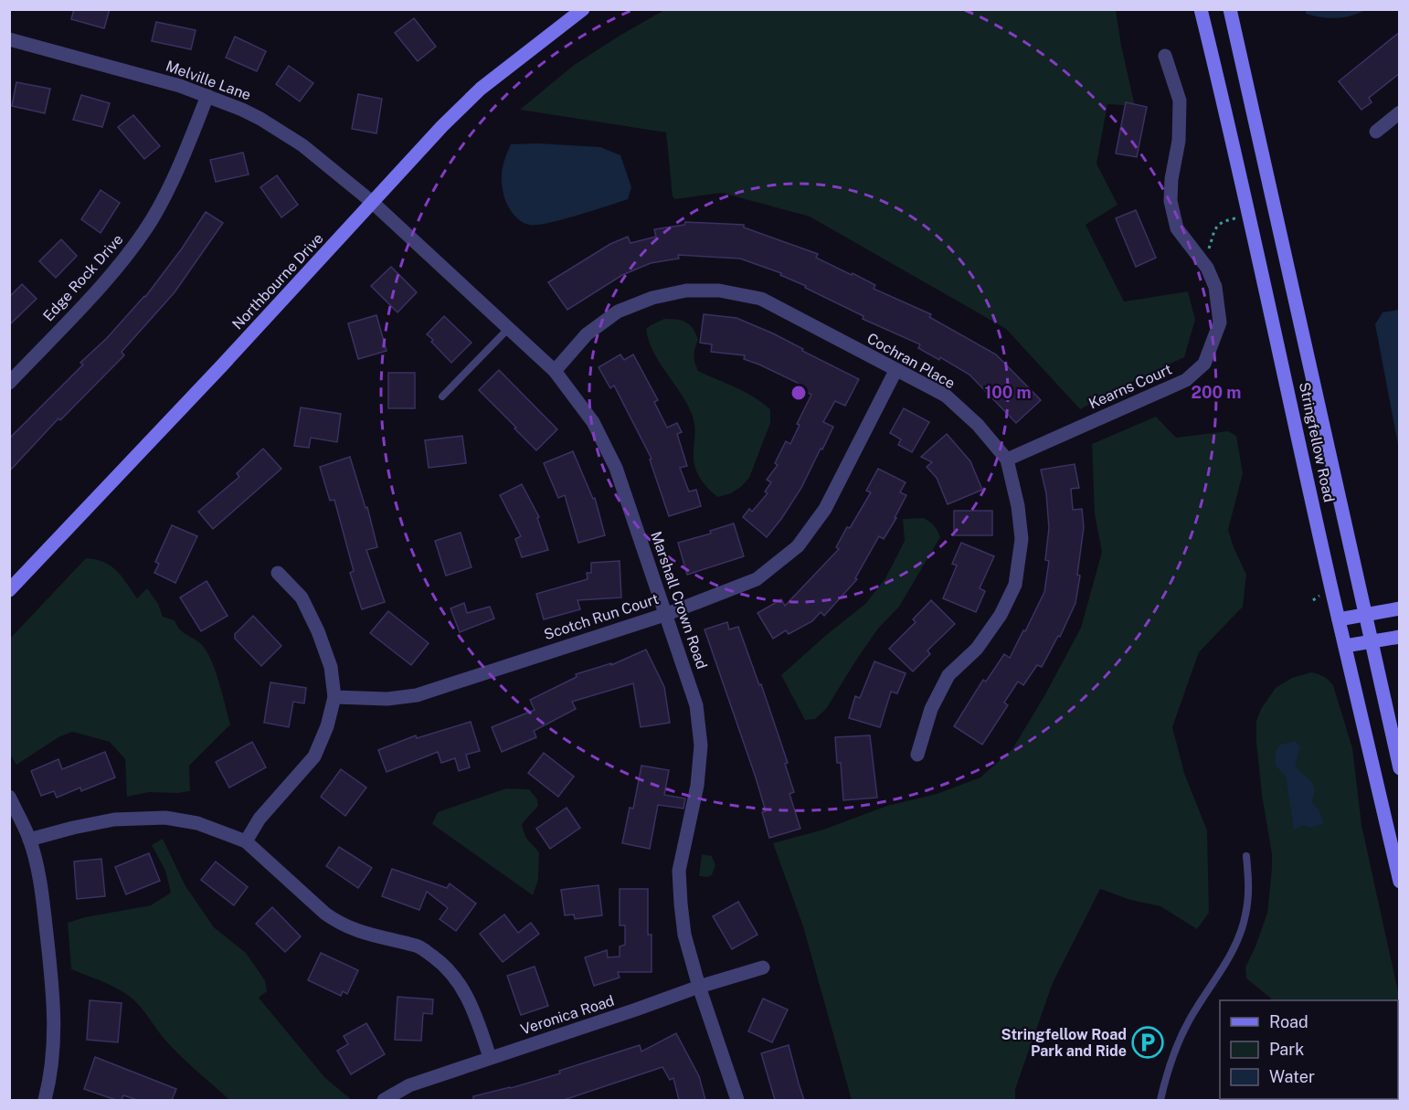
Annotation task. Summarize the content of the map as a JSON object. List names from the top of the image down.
{
  "streets": {
    "main road": ["Northbourne Drive", "Stringfellow Road"],
    "street": [
      "Melville Lane",
      "Edge Rock Drive",
      "Cochran Place",
      "Kearns Court",
      "Marshall Crown Road",
      "Scotch Run Court",
      "Veronica Road"
    ]
  },
  "crossings": [
    ["Melville Lane", "Edge Rock Drive"],
    ["Melville Lane", "Northbourne Drive"],
    ["Melville Lane", "Marshall Crown Road"],
    ["Northbourne Drive", "Marshall Crown Road"],
    ["Cochran Place", "Kearns Court"],
    ["Cochran Place", "Marshall Crown Road"],
    ["Cochran Place", "Scotch Run Court"],
    ["Marshall Crown Road", "Scotch Run Court"],
    ["Marshall Crown Road", "Veronica Road"]
  ],
  "places": {
    "parking": ["Stringfellow Road Park and Ride"]
  },
  "legend": ["Road", "Park", "Water"],
  "rings": ["100 m", "200 m"]
}
